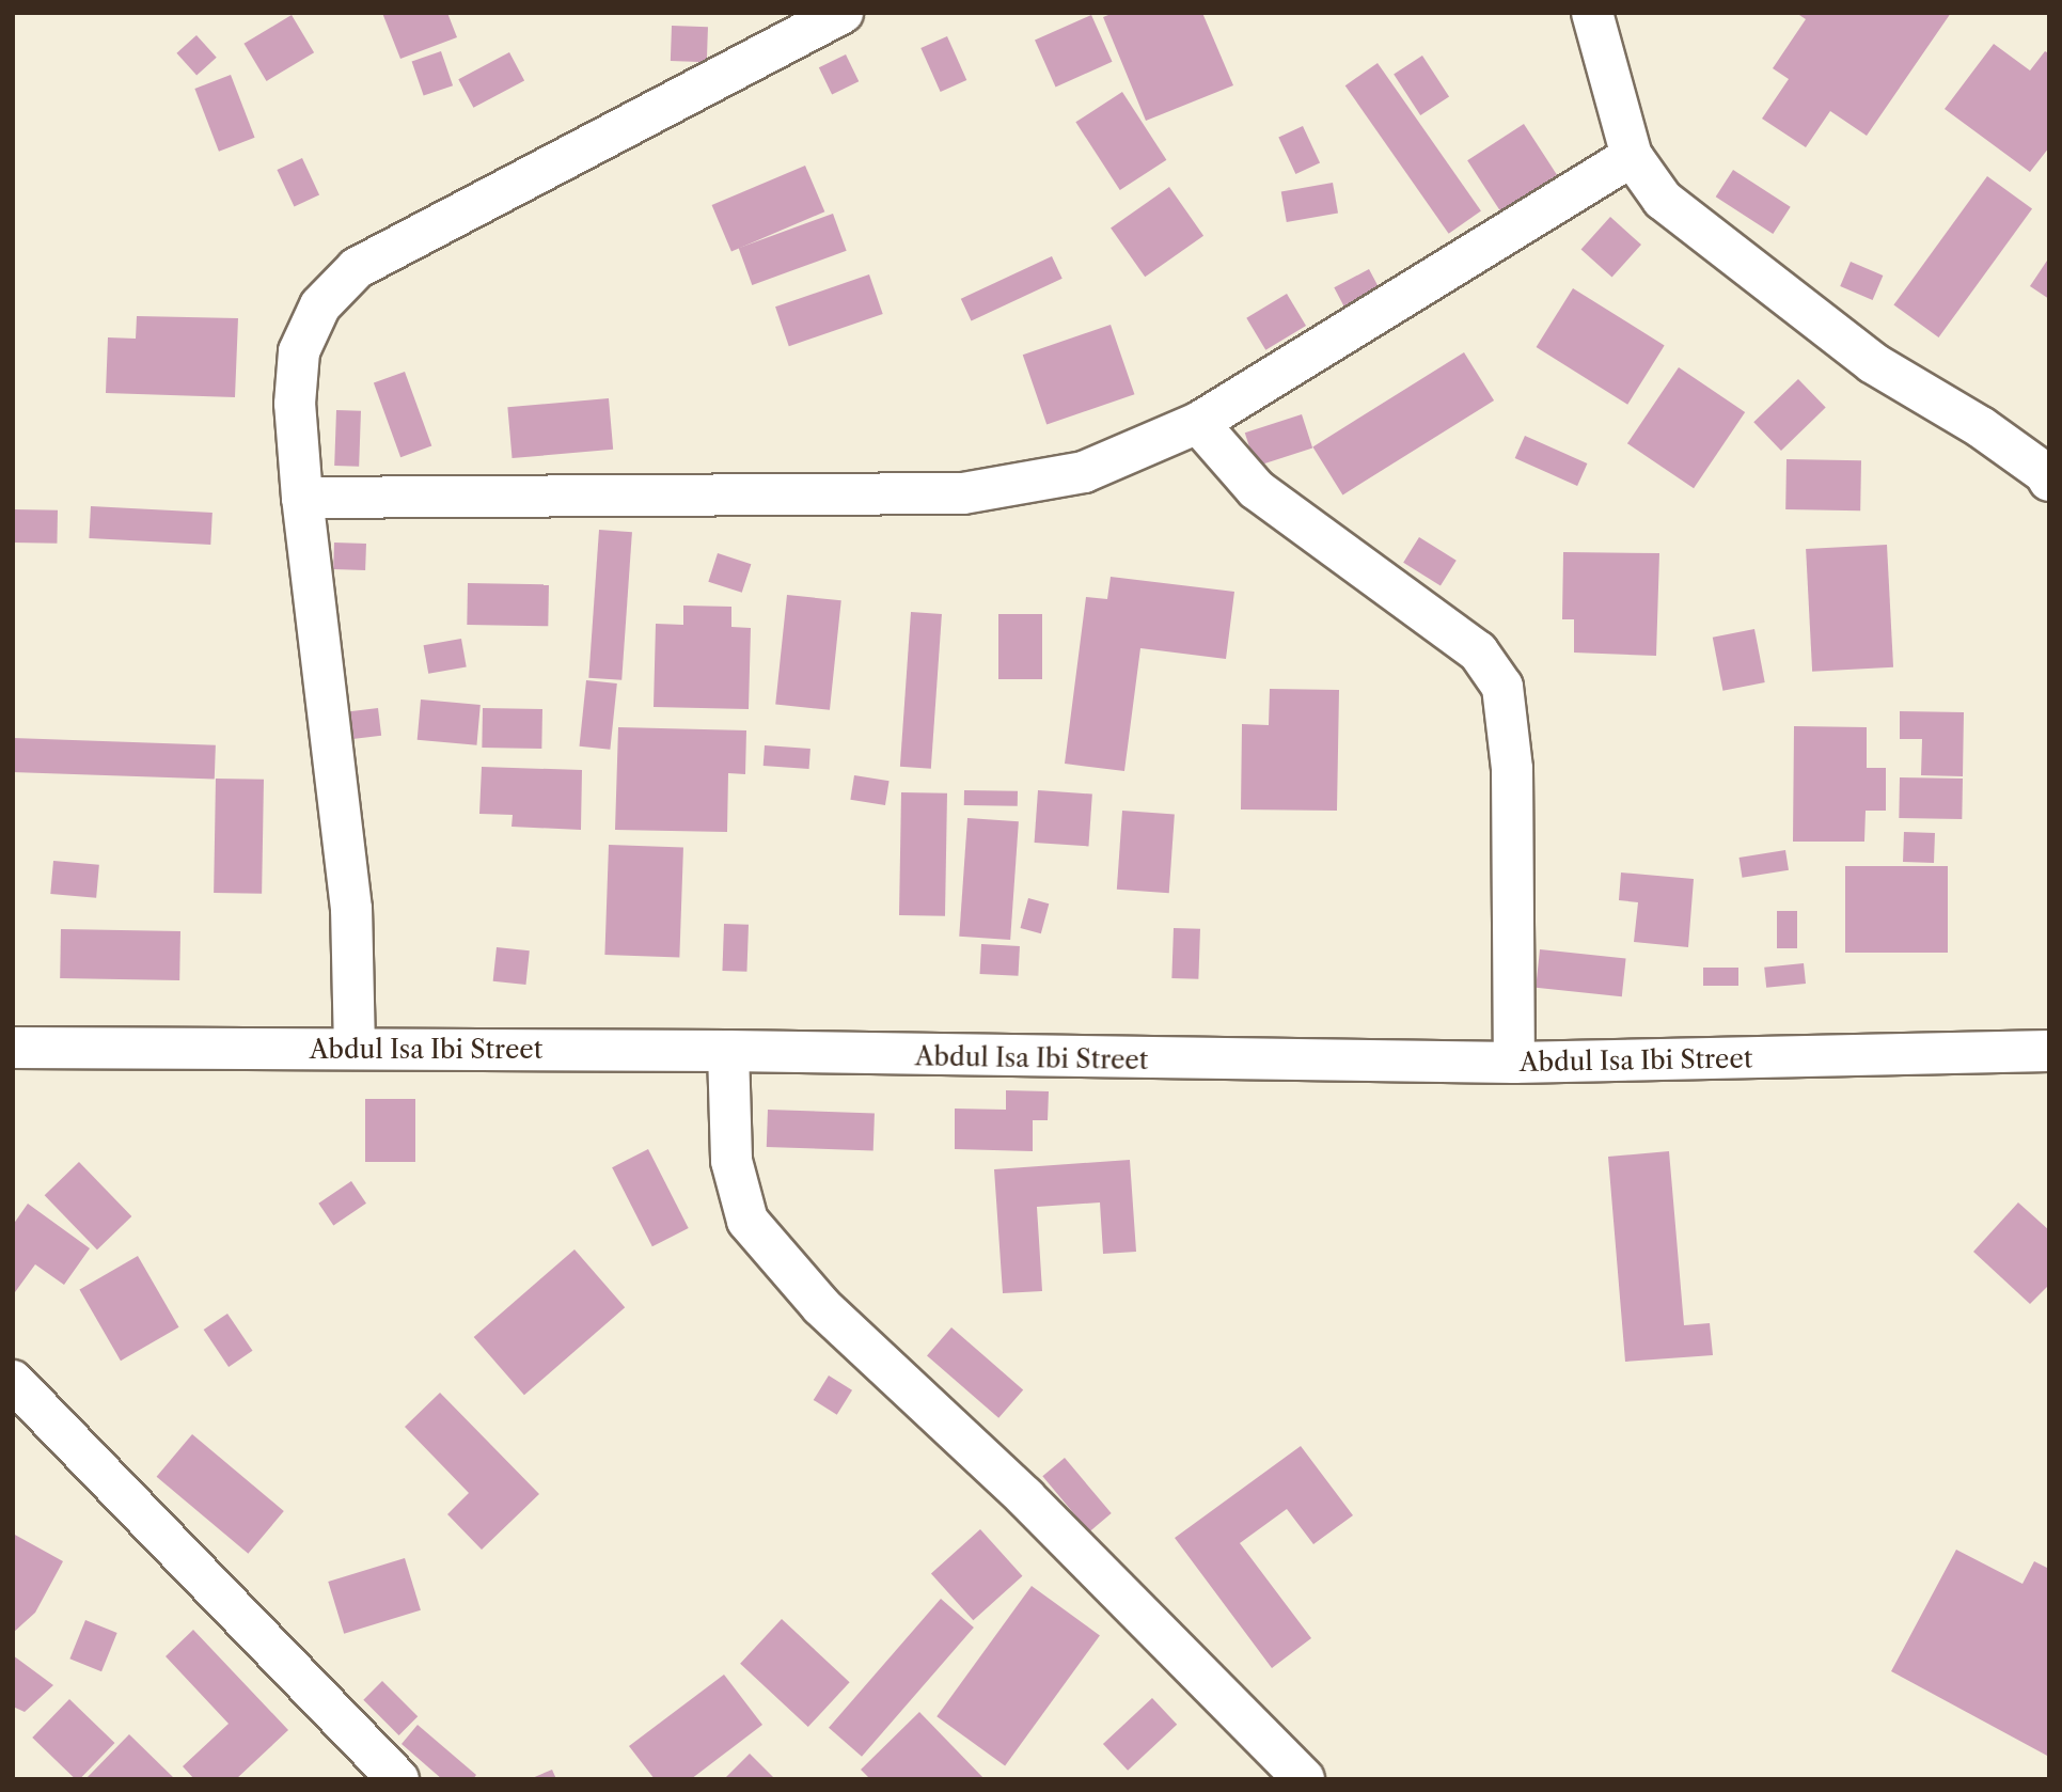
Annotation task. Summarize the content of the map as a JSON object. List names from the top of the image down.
{
  "streets": {
    "street": ["Abdul Isa Ibi Street"]
  }
}
